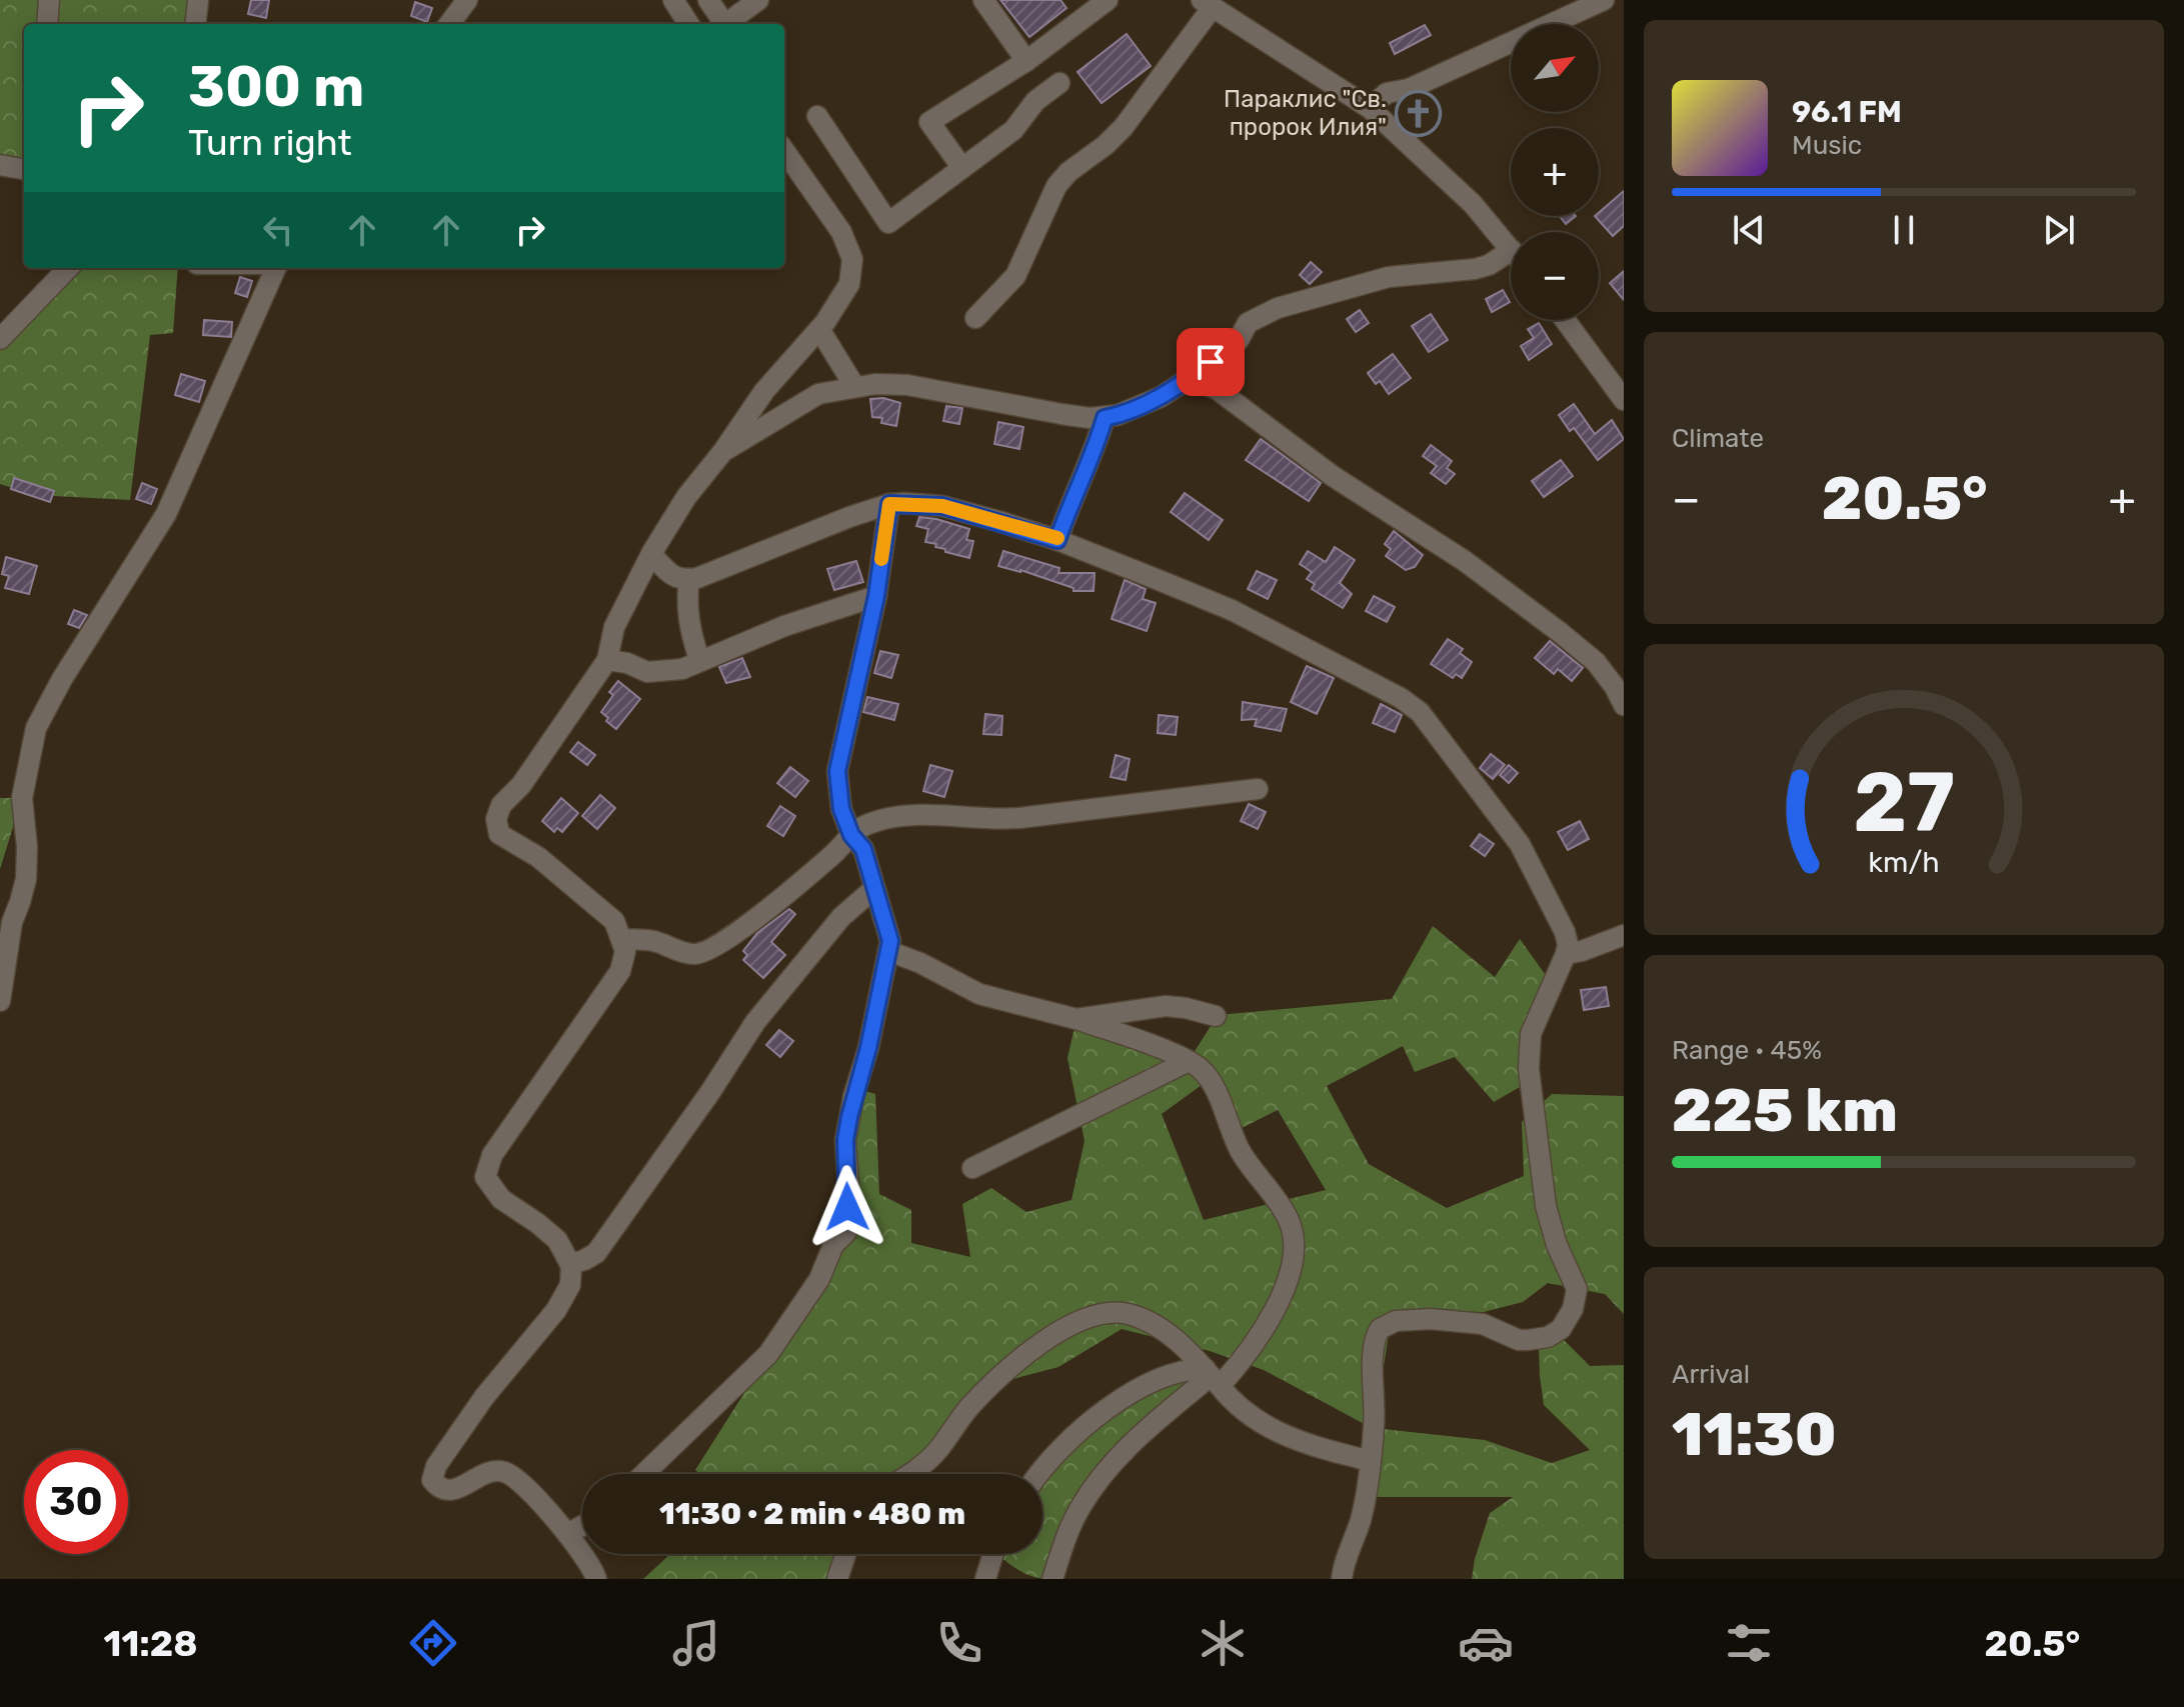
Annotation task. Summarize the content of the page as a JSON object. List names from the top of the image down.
{
  "places": {
    "church": ["Параклис \"Св. пророк Илия\""]
  },
  "north": "top right",
  "page": {
    "map_buttons": ["+", "−"],
    "turn": ["300 m", "Turn right"],
    "song": ["96.1 FM", "Music"],
    "tile": [
      "Climate",
      ["Range · 45%", "225 km"],
      ["Arrival", "11:30"]
    ],
    "heat": ["−", "20.5°", "+"],
    "limit": "30",
    "trip": "11:30 · 2 min · 480 m",
    "tabs": ["11:28", "20.5°"],
    "gauge": ["27", "km/h"]
  }
}
